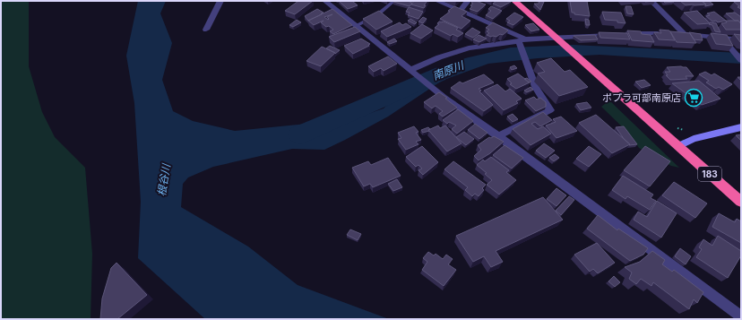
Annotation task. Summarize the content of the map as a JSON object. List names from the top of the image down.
{
  "streets": {
    "highway": ["183"]
  },
  "water": ["南原川", "根谷川"],
  "places": {
    "supermarket": ["ポプラ可部南原店"]
  }
}
